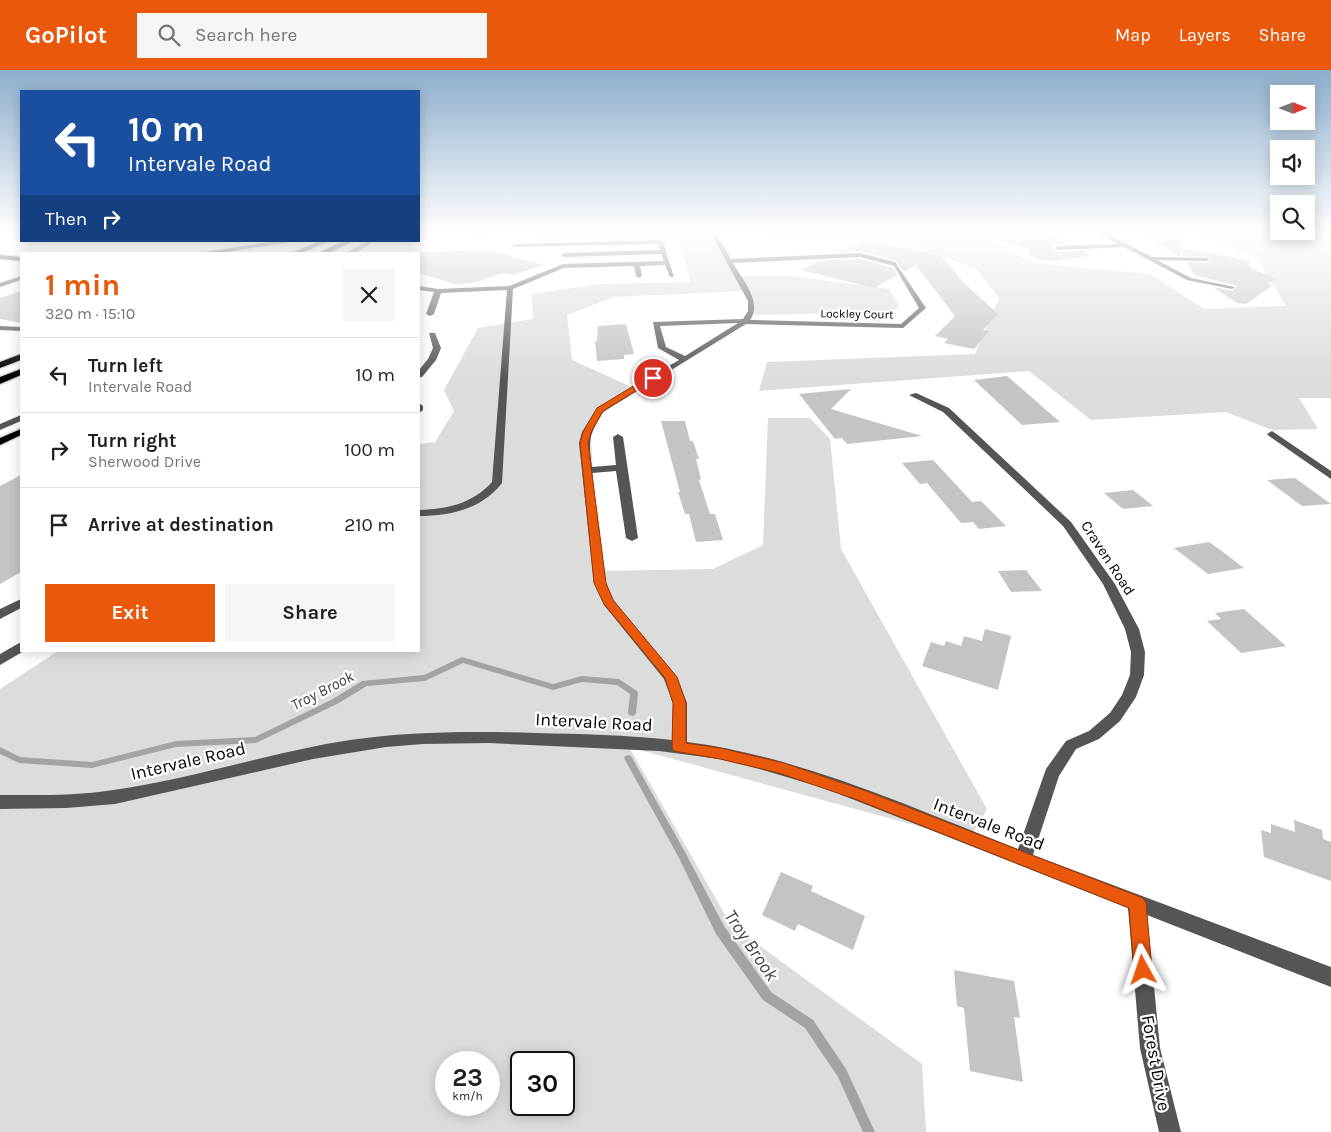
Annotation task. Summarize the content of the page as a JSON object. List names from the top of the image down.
{
  "streets": {
    "street": [
      "Lockley Court",
      "Craven Road",
      "Intervale Road",
      "Forest Drive"
    ]
  },
  "crossings": [
    ["Craven Road", "Intervale Road"],
    ["Intervale Road", "Forest Drive"]
  ],
  "water": ["Troy Brook"],
  "north": "right",
  "page": {
    "header": "GoPilot",
    "search": "Search here",
    "nav": ["Map", "Layers", "Share"],
    "turn": ["10 m", "Intervale Road"],
    "then": "Then",
    "heading": ["1 min", "320 m · 15:10"],
    "list": [
      {
        "name": "Turn left",
        "note": "Intervale Road",
        "value": "10 m"
      },
      {
        "name": "Turn right",
        "note": "Sherwood Drive",
        "value": "100 m"
      },
      {
        "name": "Arrive at destination",
        "value": "210 m"
      }
    ],
    "buttons": ["Exit", "Share"],
    "speed": "23 km/h",
    "limit": "30"
  }
}
